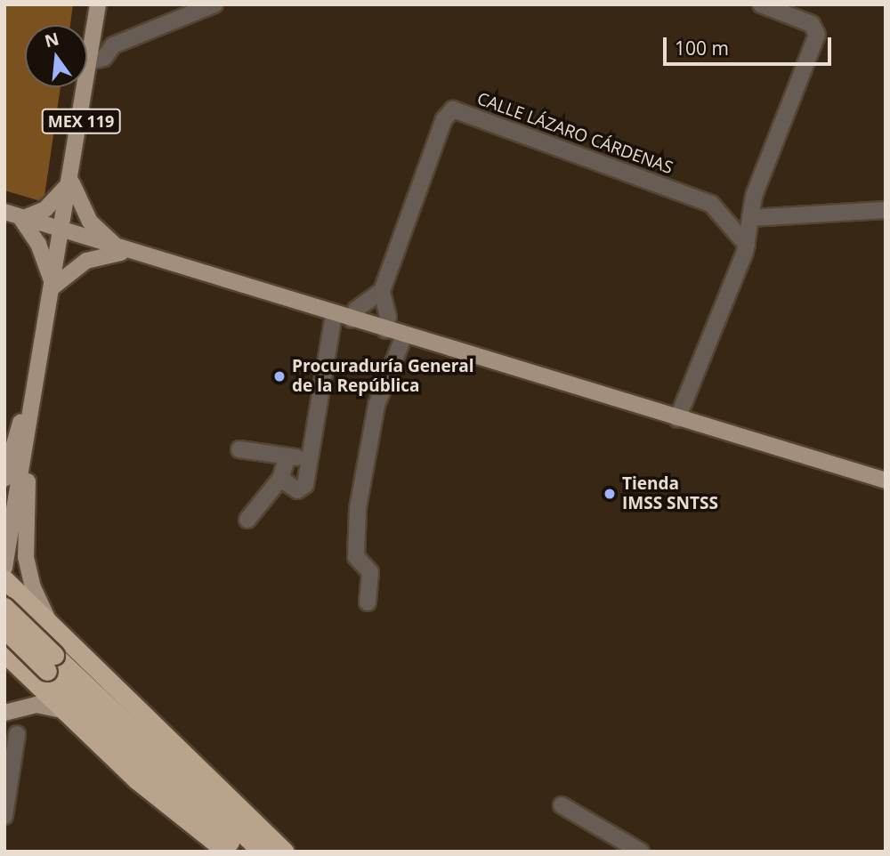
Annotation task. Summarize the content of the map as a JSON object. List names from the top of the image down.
{
  "streets": {
    "main road": ["MEX 119"],
    "street": ["CALLE LÁZARO CÁRDENAS"]
  },
  "places": ["Procuraduría General de la República", "Tienda IMSS SNTSS"],
  "scale_bar": "100 m",
  "north": "top"
}
